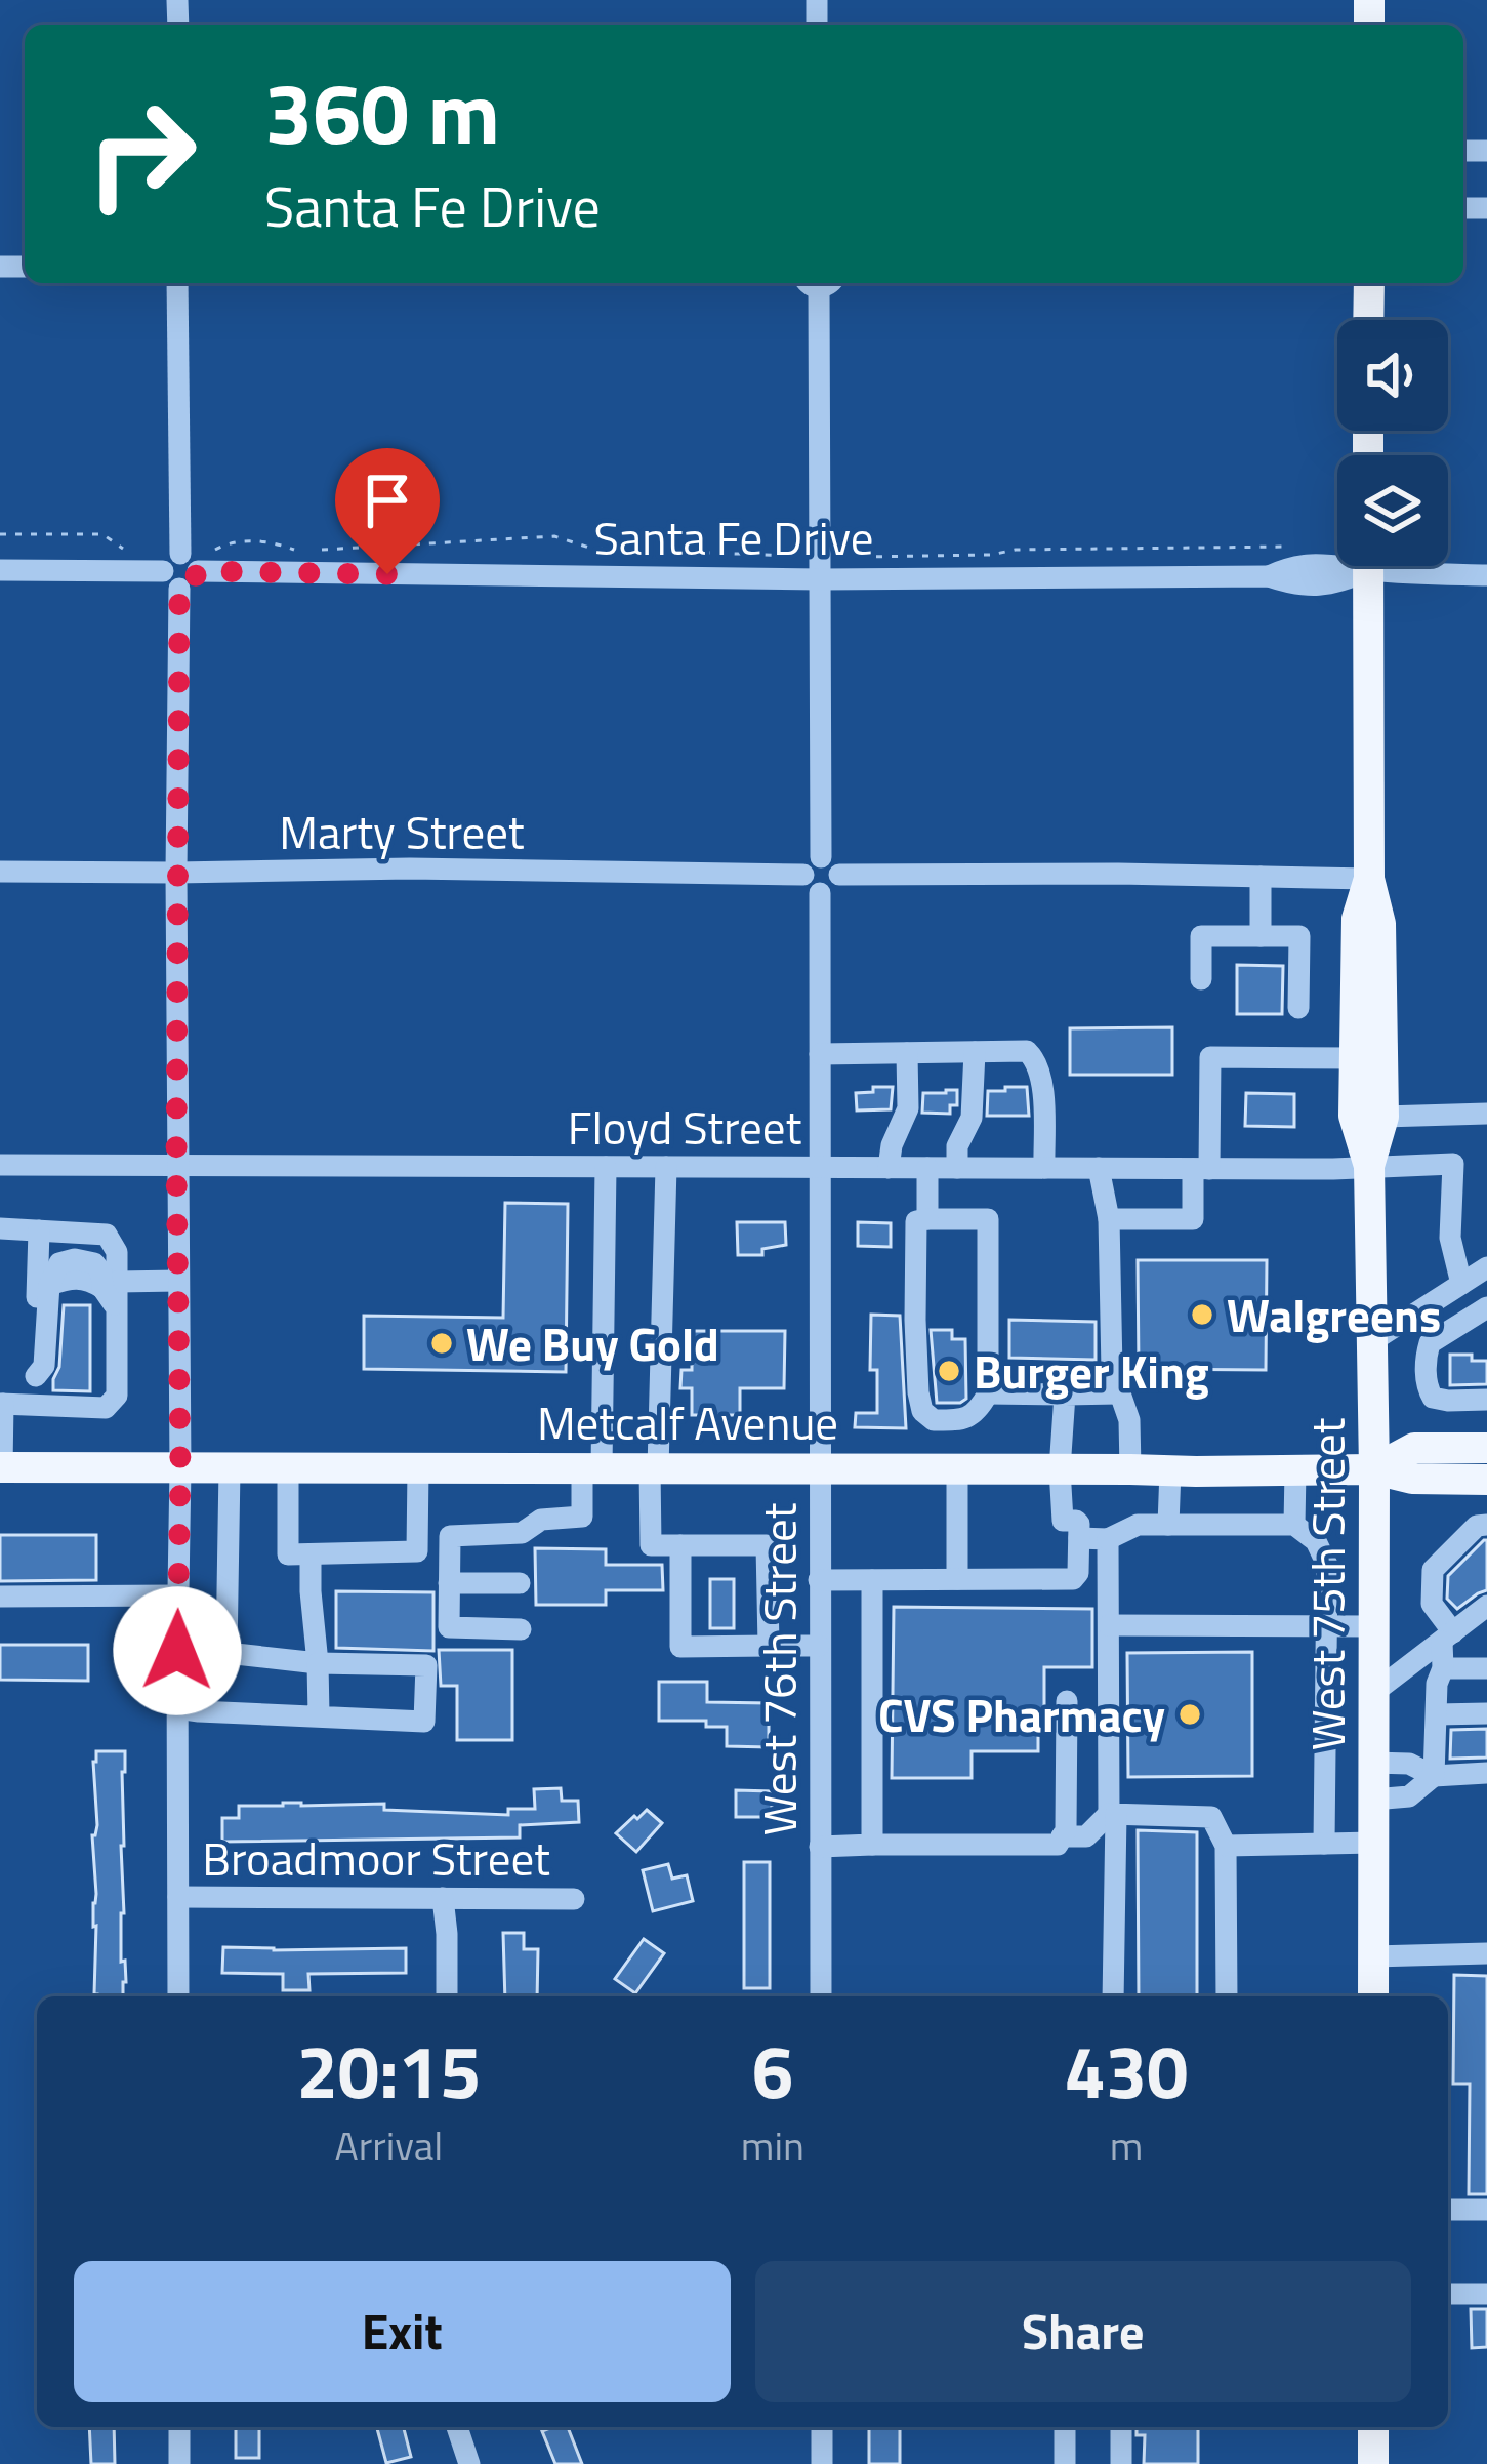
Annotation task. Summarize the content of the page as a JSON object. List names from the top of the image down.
{
  "streets": {
    "main road": ["Metcalf Avenue", "West 75th Street"],
    "street": [
      "Santa Fe Drive",
      "Marty Street",
      "Floyd Street",
      "West 76th Street",
      "Broadmoor Street"
    ]
  },
  "crossings": [
    ["Marty Street", "West 76th Street"],
    ["Floyd Street", "West 75th Street"],
    ["Floyd Street", "West 76th Street"],
    ["Metcalf Avenue", "West 75th Street"],
    ["Metcalf Avenue", "West 76th Street"]
  ],
  "places": [
    "Walgreens",
    "We Buy Gold",
    "Burger King",
    "CVS Pharmacy"
  ],
  "page": {
    "turn": ["360 m", "Santa Fe Drive"],
    "eta": [
      "20:15",
      "Arrival",
      "6",
      "min",
      "430",
      "m"
    ],
    "buttons": ["Exit", "Share"]
  }
}
